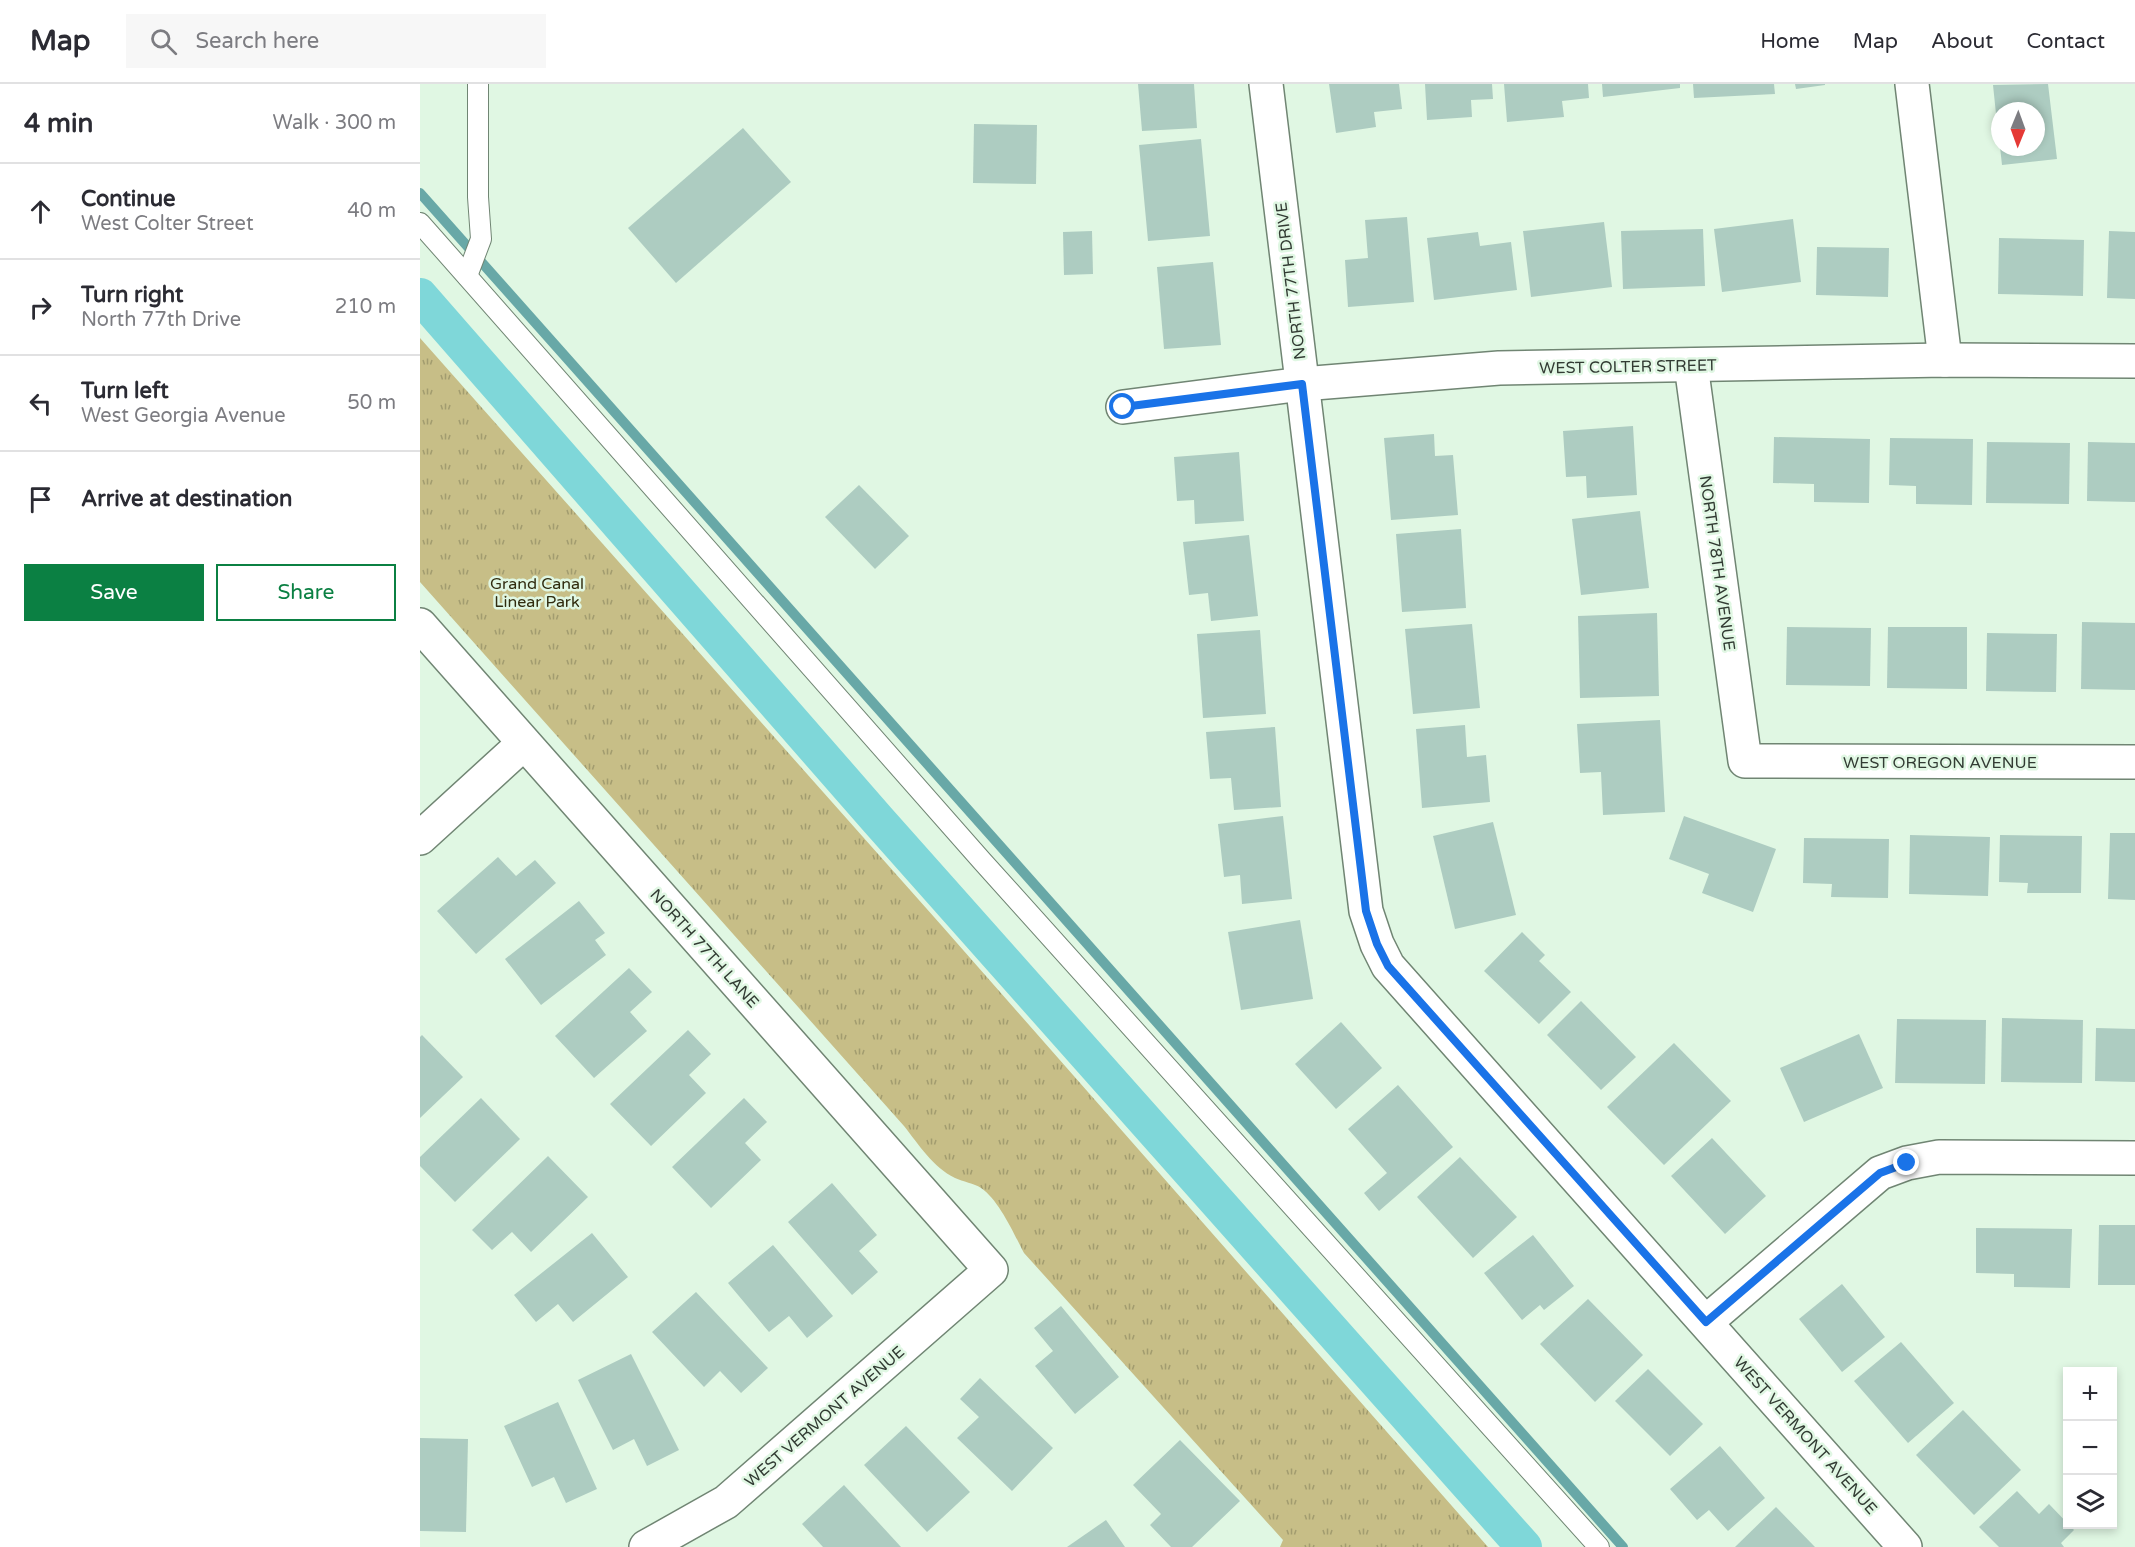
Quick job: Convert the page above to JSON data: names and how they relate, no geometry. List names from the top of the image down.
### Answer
{
  "streets": {
    "street": [
      "NORTH 77TH DRIVE",
      "WEST COLTER STREET",
      "NORTH 78TH AVENUE",
      "WEST OREGON AVENUE",
      "NORTH 77TH LANE",
      "WEST VERMONT AVENUE"
    ]
  },
  "crossings": [
    ["NORTH 77TH DRIVE", "WEST COLTER STREET"],
    ["NORTH 77TH DRIVE", "WEST VERMONT AVENUE"],
    ["WEST COLTER STREET", "NORTH 78TH AVENUE"],
    ["NORTH 78TH AVENUE", "WEST OREGON AVENUE"],
    ["NORTH 77TH LANE", "WEST VERMONT AVENUE"]
  ],
  "parks": ["Grand Canal Linear Park"],
  "north": "bottom",
  "page": {
    "header": "Map",
    "search": "Search here",
    "nav": [
      "Home",
      "Map",
      "About",
      "Contact"
    ],
    "heading": ["4 min", "Walk · 300 m"],
    "list": [
      ["Continue", "West Colter Street", "40 m"],
      ["Turn right", "North 77th Drive", "210 m"],
      ["Turn left", "West Georgia Avenue", "50 m"],
      "Arrive at destination"
    ],
    "buttons": ["Save", "Share"],
    "map_buttons": ["+", "−"]
  }
}
